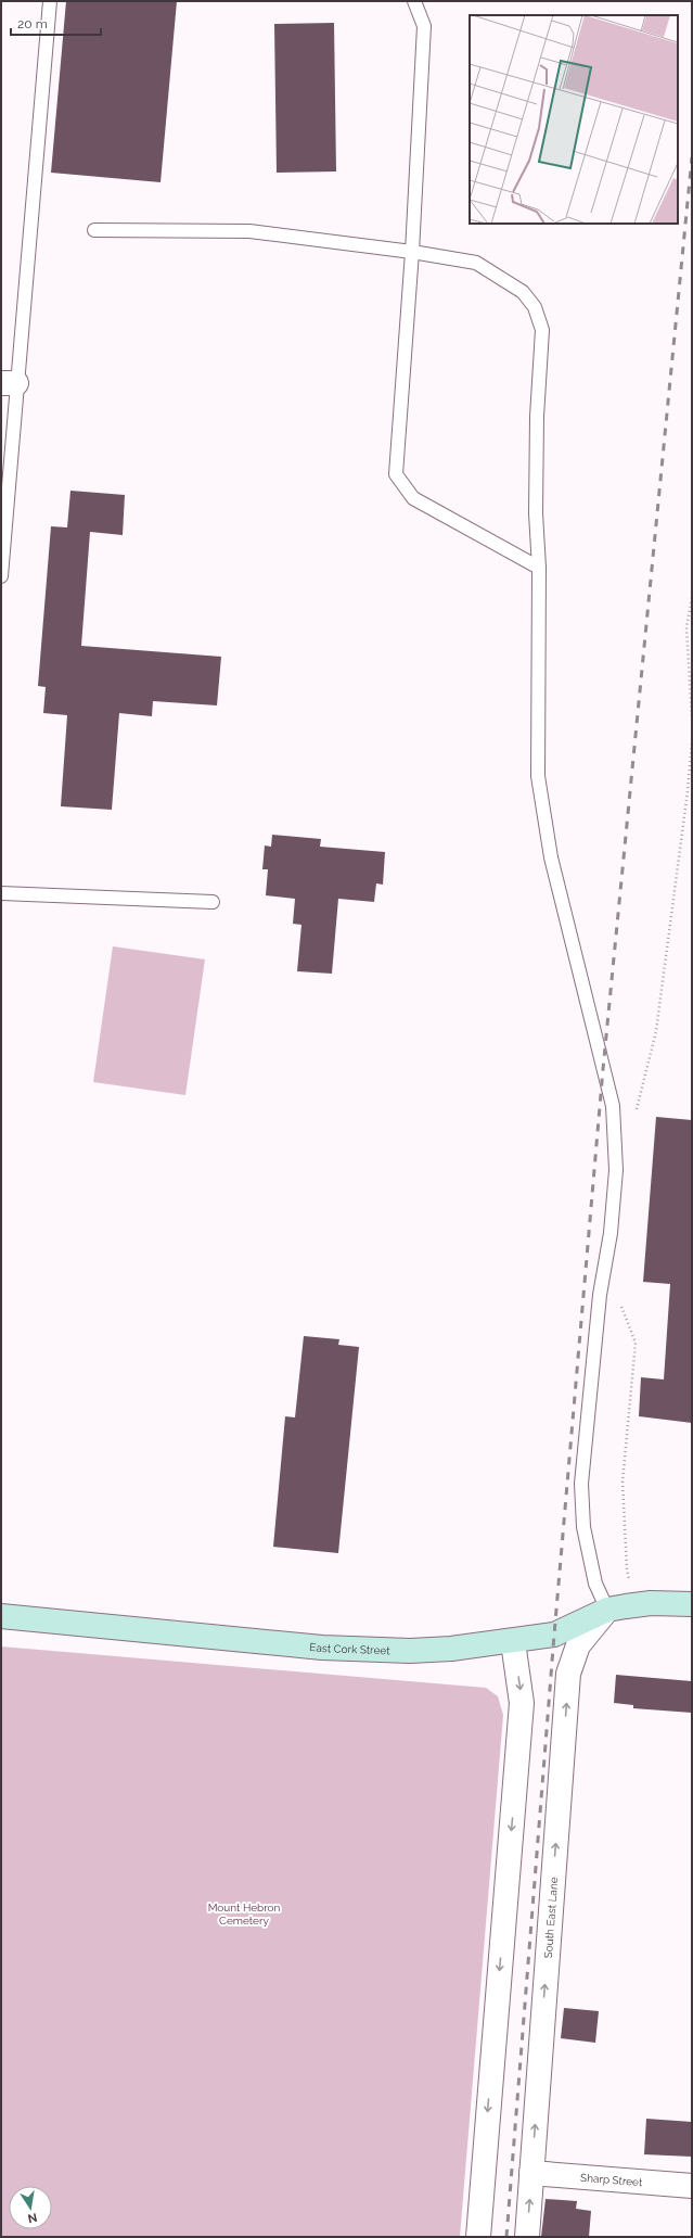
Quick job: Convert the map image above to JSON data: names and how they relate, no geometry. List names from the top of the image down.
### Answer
{
  "streets": {
    "main road": ["East Cork Street"],
    "street": ["South East Lane", "Sharp Street"]
  },
  "crossings": [
    ["East Cork Street", "South East Lane"],
    ["South East Lane", "Sharp Street"]
  ],
  "parks": ["Mount Hebron Cemetery"],
  "scale_bar": "20 m",
  "north": "bottom"
}
